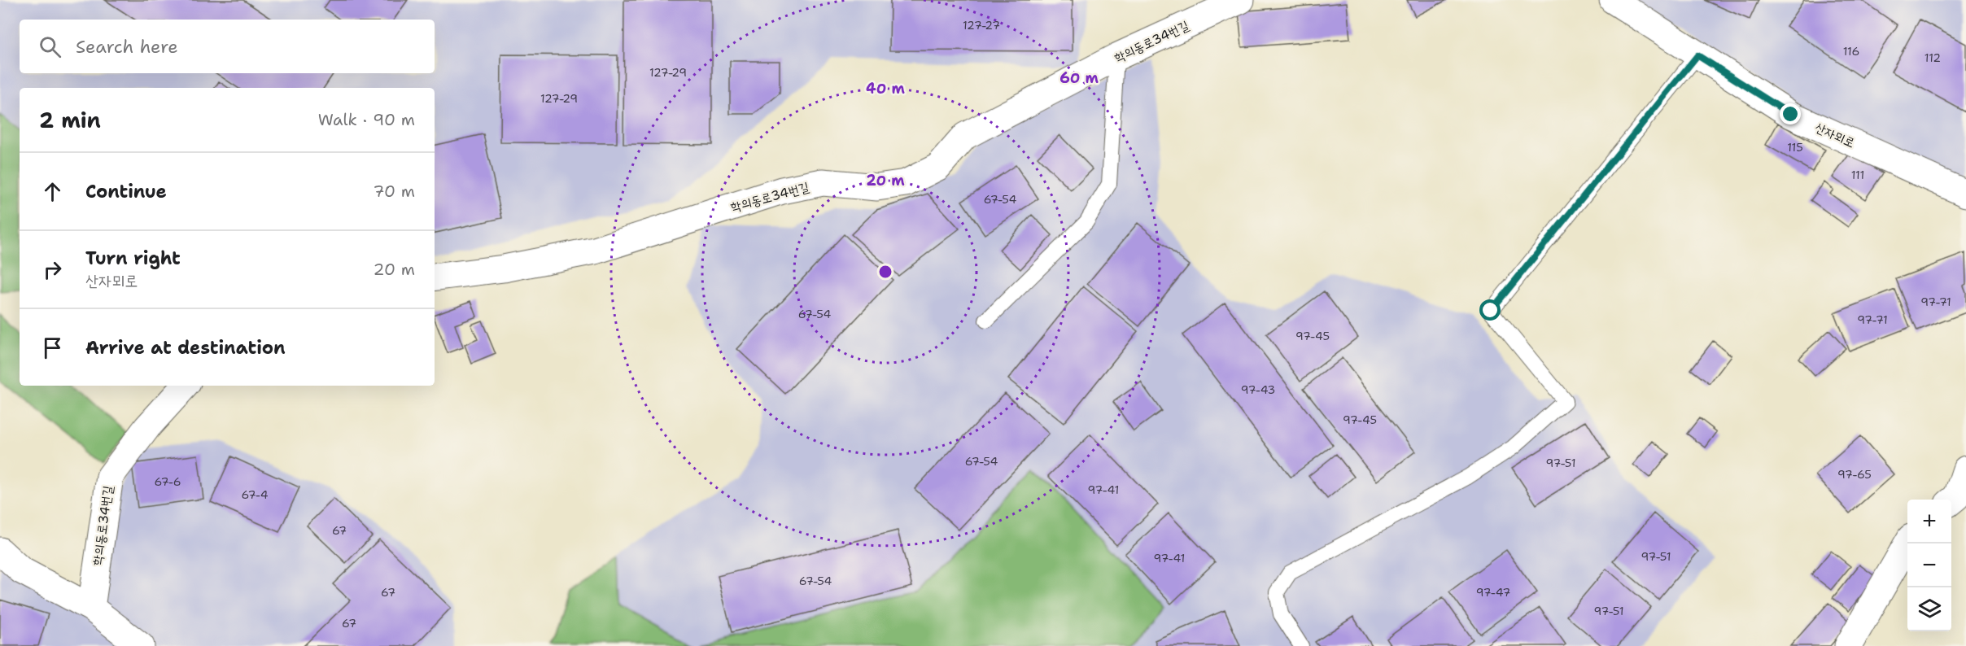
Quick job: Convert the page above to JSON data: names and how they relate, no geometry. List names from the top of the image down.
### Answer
{
  "streets": {
    "street": ["학의동로34번길", "산자뫼로"]
  },
  "house_numbers": [
    "127-27",
    "116",
    "112",
    "127-29",
    "127-29",
    "115",
    "111",
    "67-54",
    "97-71",
    "67-54",
    "97-71",
    "97-45",
    "97-43",
    "97-45",
    "67-54",
    "97-51",
    "97-65",
    "67-6",
    "97-41",
    "67-4",
    "67",
    "97-51",
    "97-41",
    "67-54",
    "67",
    "97-47",
    "97-51",
    "67"
  ],
  "page": {
    "search": "Search here",
    "heading": ["2 min", "Walk · 90 m"],
    "list": [
      ["Continue", "70 m"],
      ["Turn right", "산자뫼로", "20 m"],
      "Arrive at destination"
    ],
    "map_buttons": ["+", "−"]
  },
  "rings": ["60 m", "40 m", "20 m"]
}
